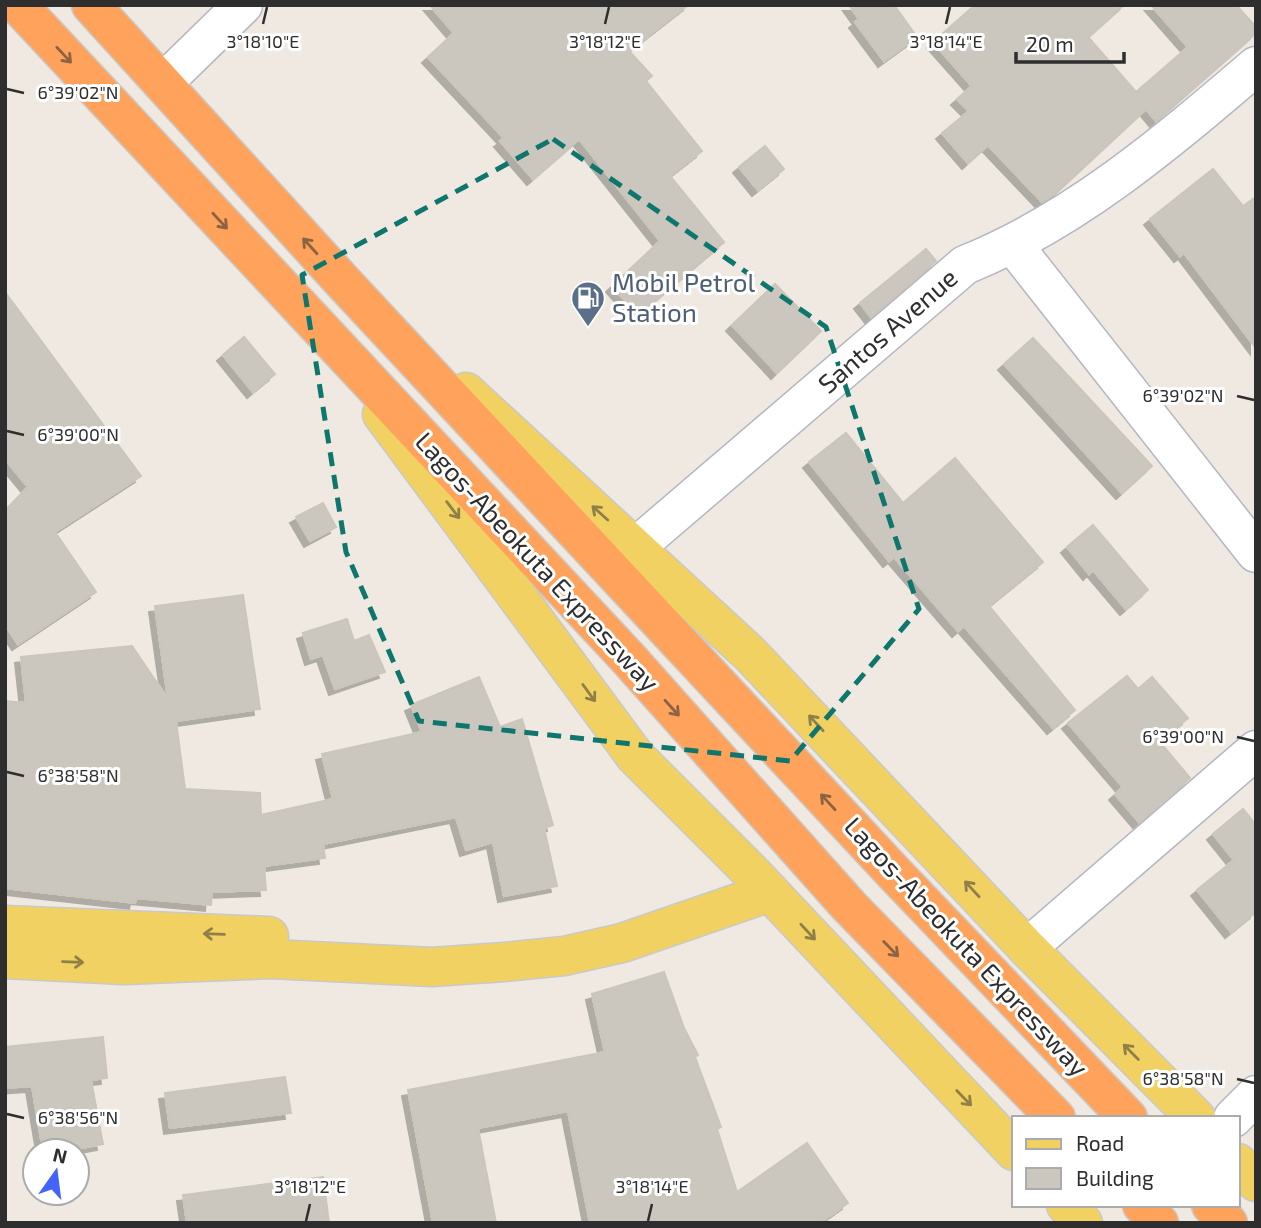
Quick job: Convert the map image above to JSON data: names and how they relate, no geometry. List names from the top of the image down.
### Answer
{
  "streets": {
    "highway": ["Lagos-Abeokuta Expressway"],
    "street": ["Santos Avenue"]
  },
  "places": {
    "fuel station": ["Mobil Petrol Station"]
  },
  "legend": ["Road", "Building"],
  "scale_bar": "20 m",
  "north": "top",
  "coordinates": [
    "3°18'10\"E",
    "3°18'12\"E",
    "3°18'14\"E",
    "6°39'02\"N",
    "6°39'00\"N",
    "6°38'58\"N",
    "6°38'56\"N"
  ]
}
